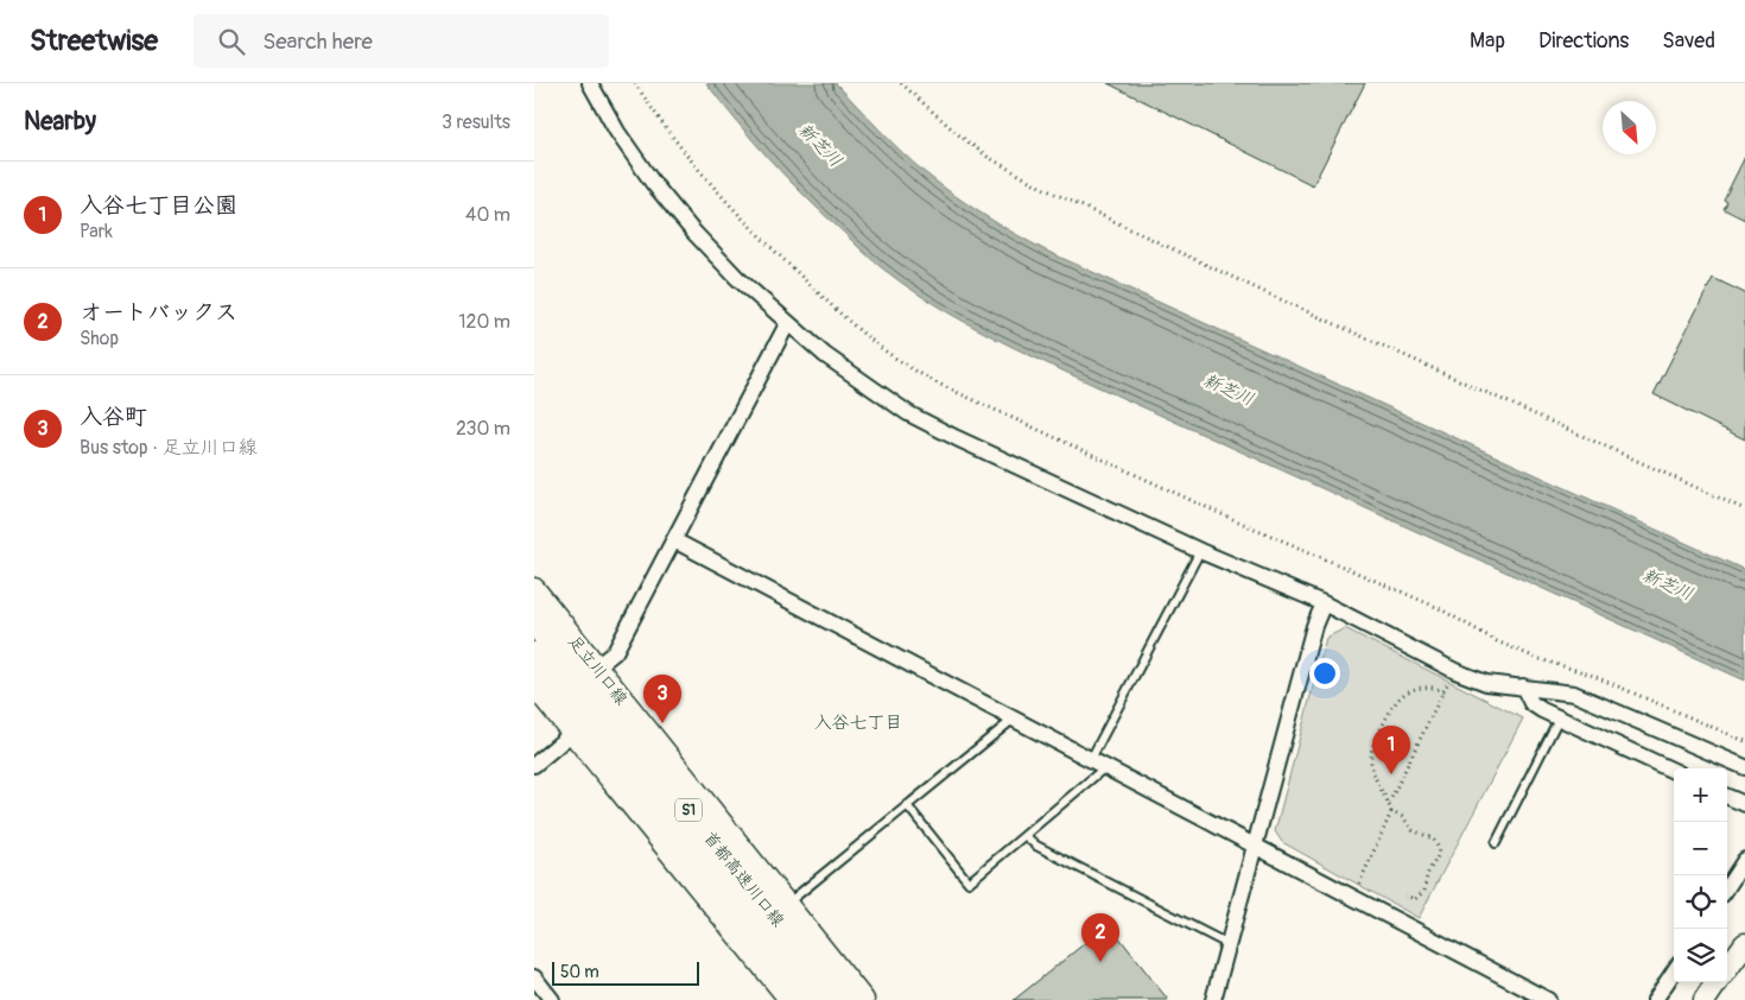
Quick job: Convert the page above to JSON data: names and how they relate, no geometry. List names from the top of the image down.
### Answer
{
  "streets": {
    "highway": ["S1", "首都高速川口線"],
    "main road": ["足立川口線"]
  },
  "districts": ["入谷七丁目"],
  "water": ["新芝川"],
  "scale_bar": "50 m",
  "north": "bottom right",
  "page": {
    "header": "Streetwise",
    "search": "Search here",
    "nav": ["Map", "Directions", "Saved"],
    "heading": ["Nearby", "3 results"],
    "list": [
      {
        "mark": "1",
        "name": "入谷七丁目公園",
        "note": "Park",
        "value": "40 m"
      },
      {
        "mark": "2",
        "name": "オートバックス",
        "note": "Shop",
        "value": "120 m"
      },
      {
        "mark": "3",
        "name": "入谷町",
        "note": "Bus stop · 足立川口線",
        "value": "230 m"
      }
    ],
    "pins": ["3", "1", "2"],
    "map_buttons": ["+", "−"],
    "scale": "50 m"
  }
}
